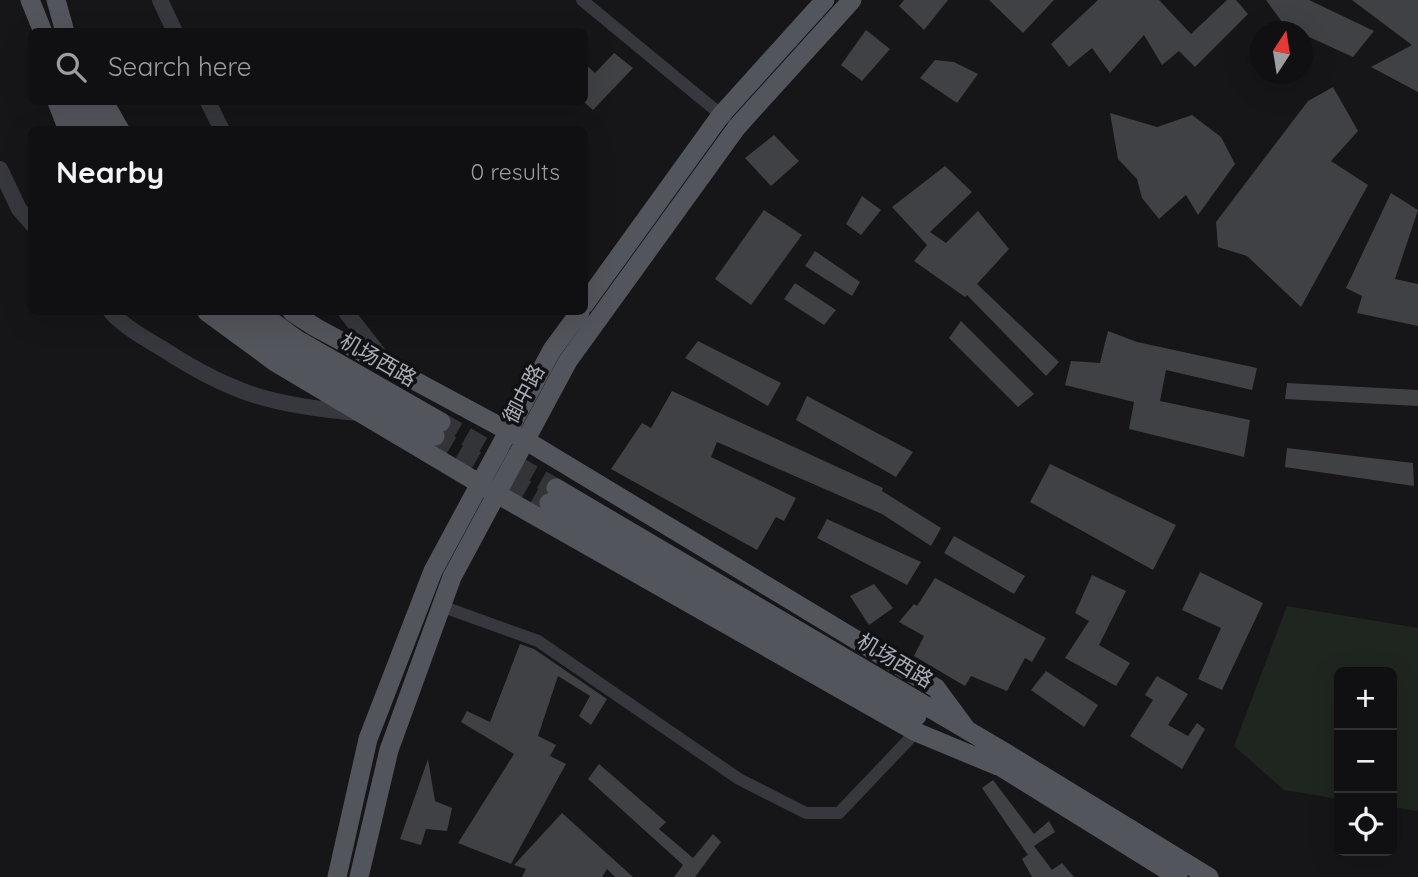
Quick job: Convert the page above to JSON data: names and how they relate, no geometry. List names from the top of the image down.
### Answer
{
  "streets": {
    "main road": ["机场西路", "御中路"]
  },
  "north": "top",
  "page": {
    "search": "Search here",
    "heading": ["Nearby", "0 results"],
    "map_buttons": ["+", "−"]
  }
}
